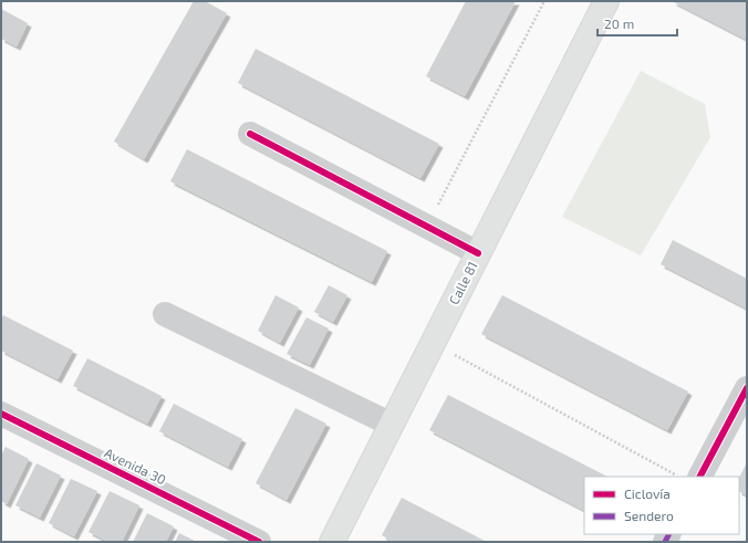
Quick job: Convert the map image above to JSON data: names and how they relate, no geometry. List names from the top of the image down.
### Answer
{
  "streets": {
    "main road": ["Calle 81"],
    "street": ["Avenida 30"]
  },
  "legend": ["Ciclovía", "Sendero"],
  "scale_bar": "20 m"
}
